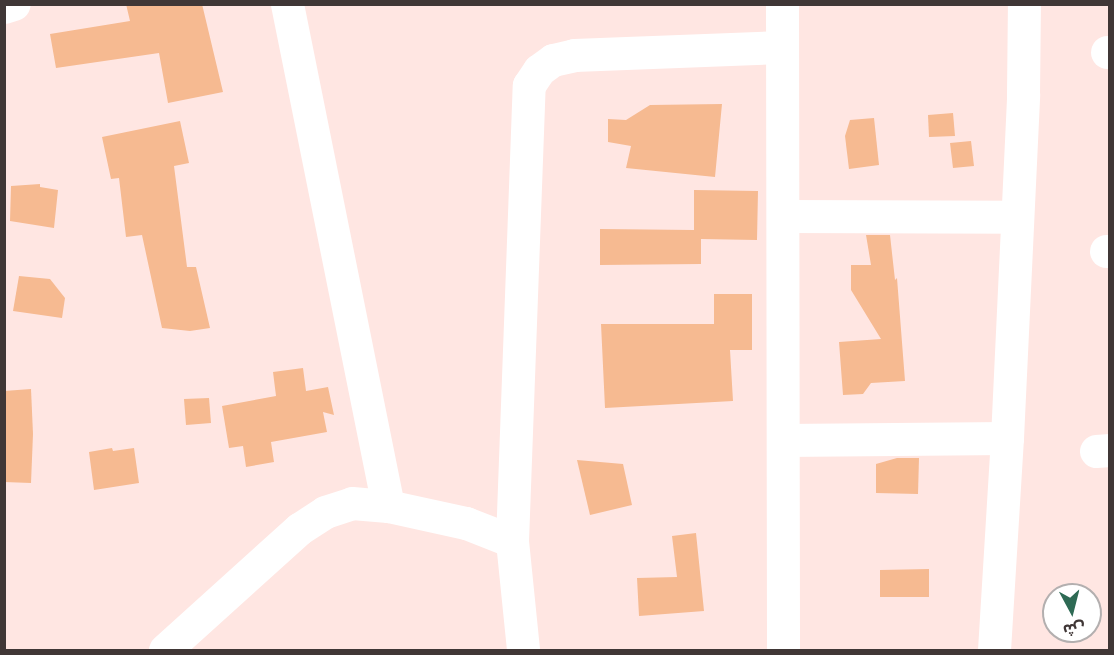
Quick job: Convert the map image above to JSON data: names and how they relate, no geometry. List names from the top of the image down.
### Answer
{
  "north": "bottom"
}
